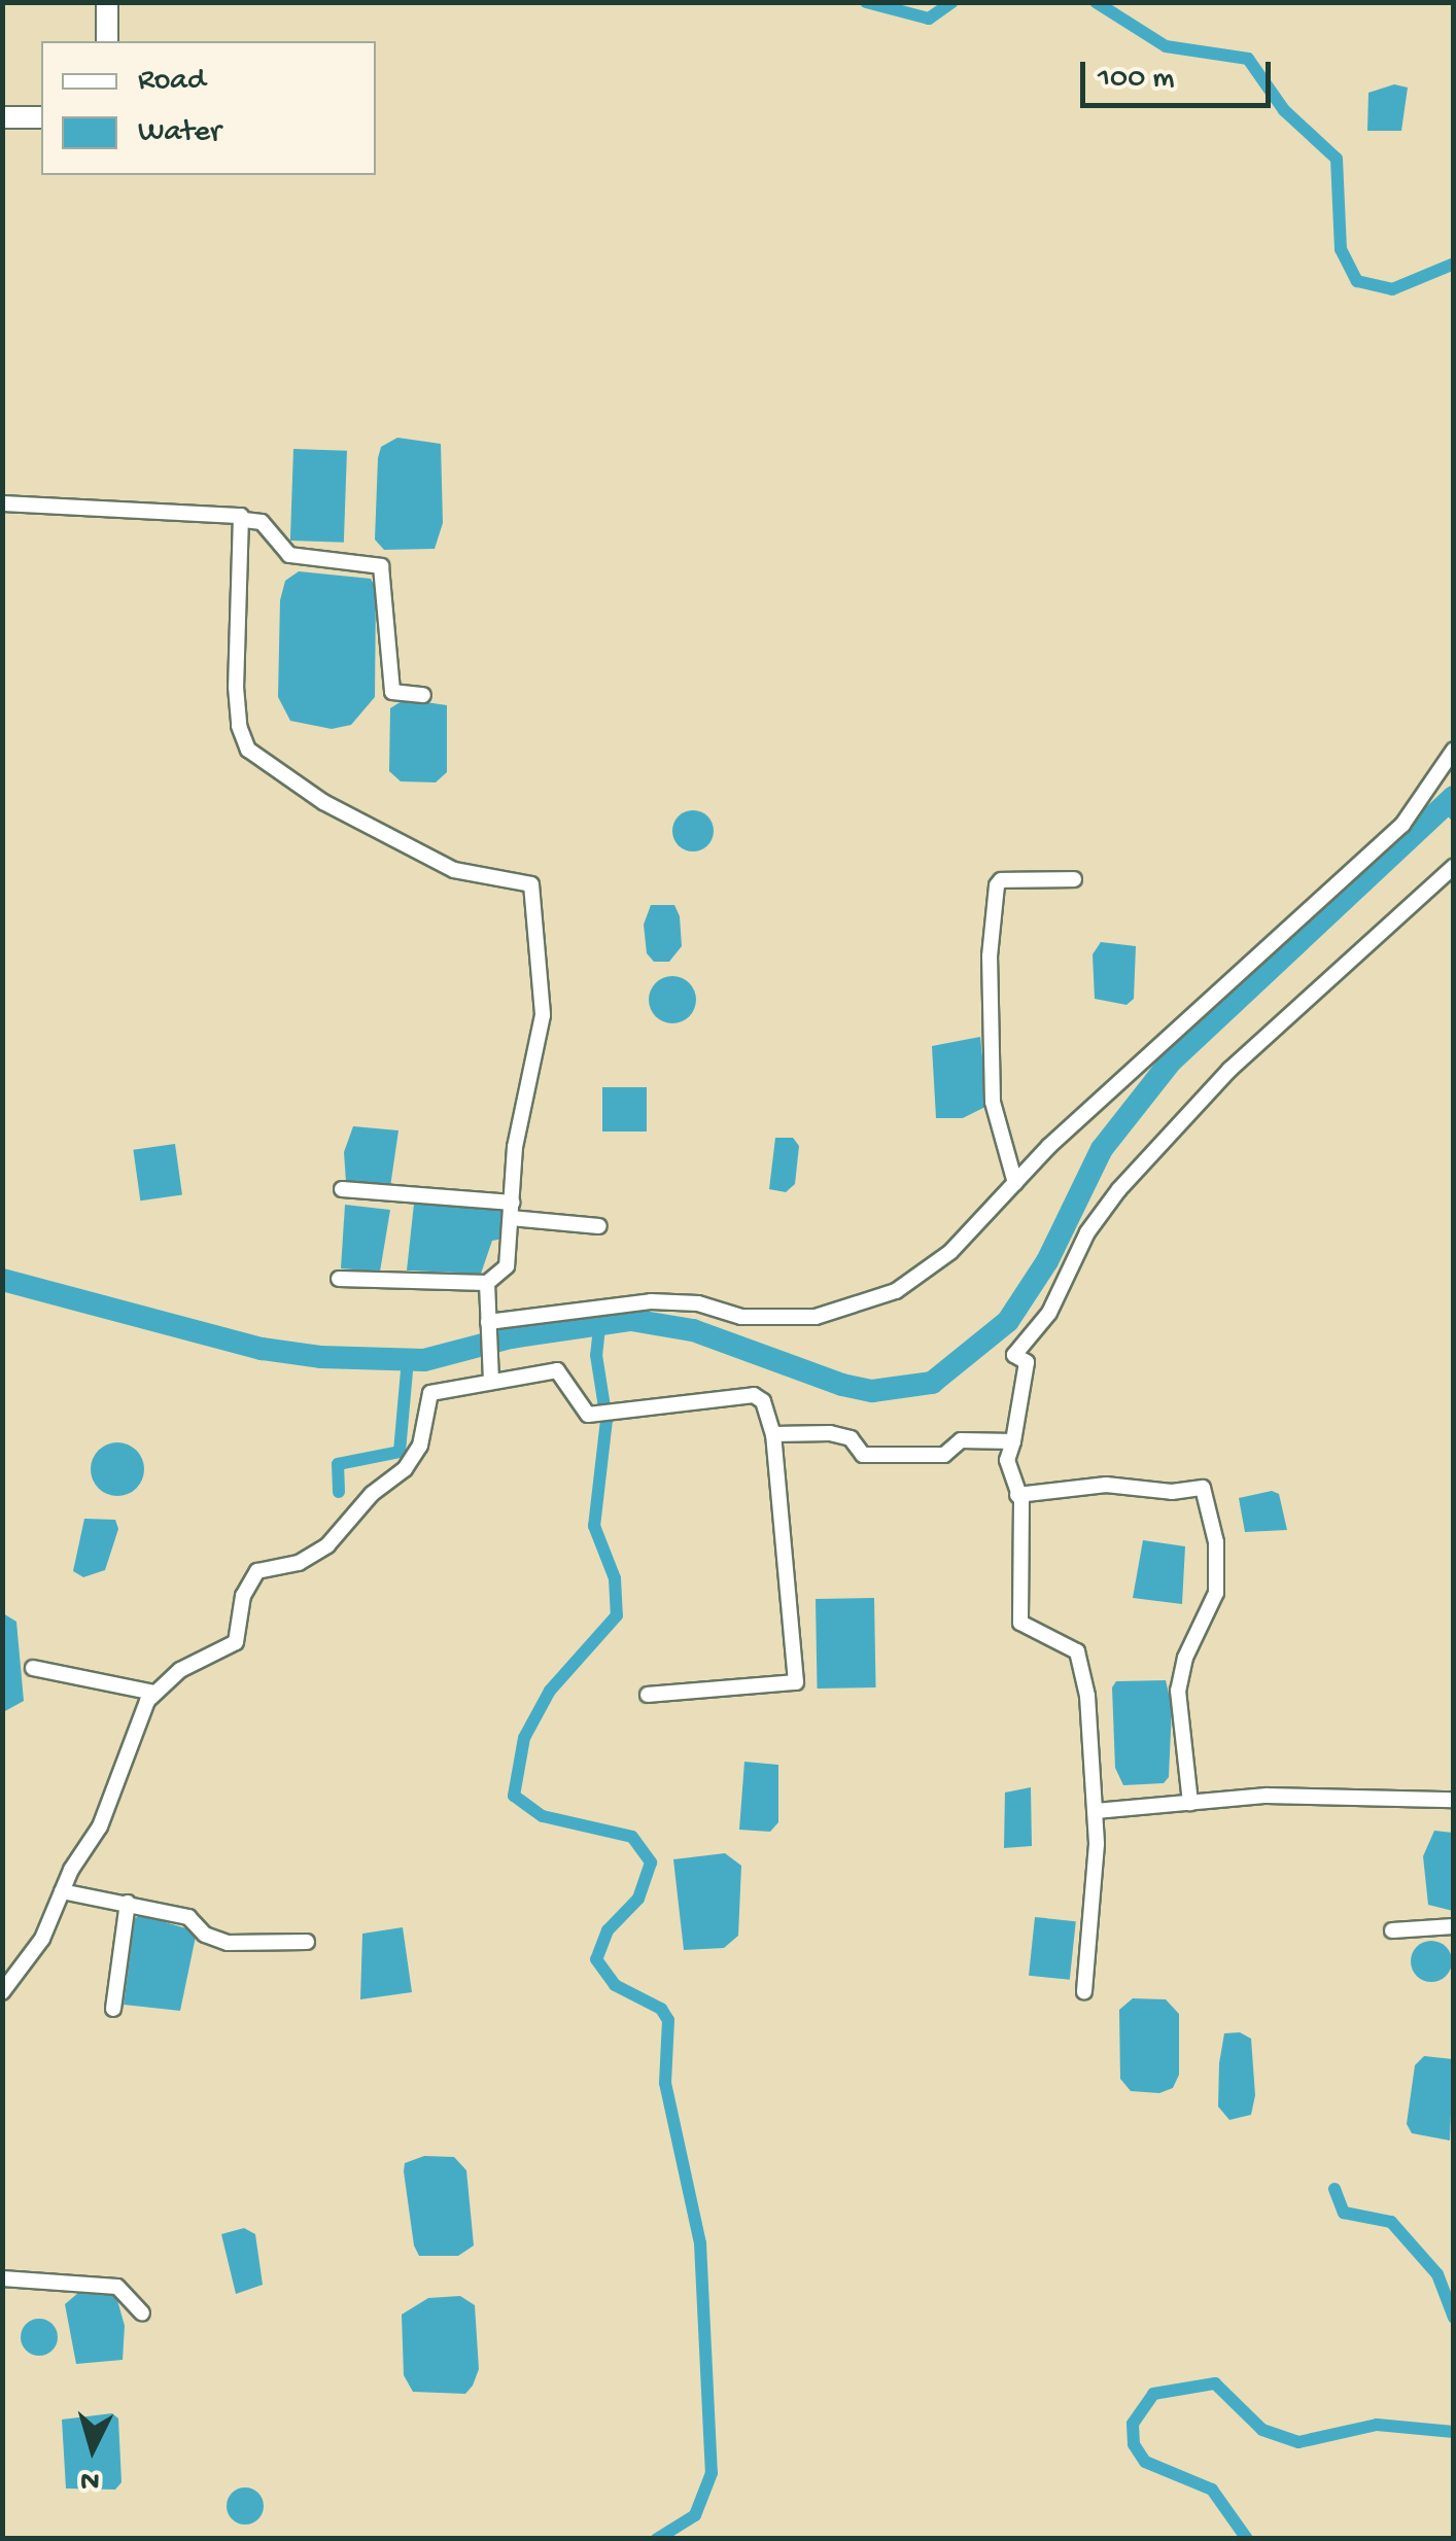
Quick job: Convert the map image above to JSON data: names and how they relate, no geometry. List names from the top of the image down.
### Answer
{
  "legend": ["Road", "Water"],
  "scale_bar": "100 m",
  "north": "bottom"
}
